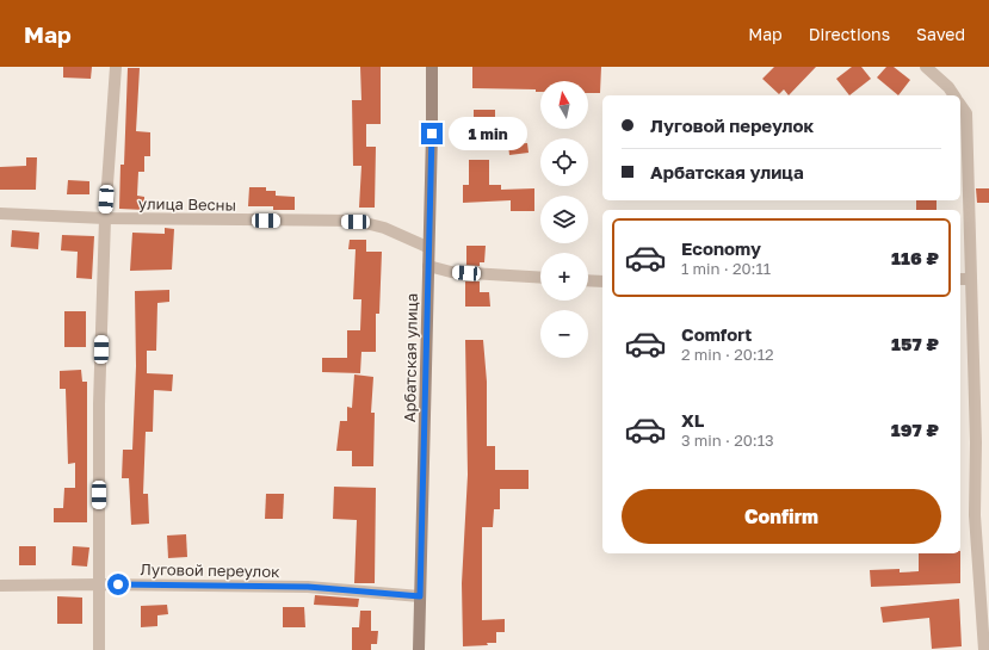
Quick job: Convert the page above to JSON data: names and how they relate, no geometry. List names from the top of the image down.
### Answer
{
  "streets": {
    "main road": ["Арбатская улица"],
    "street": ["улица Весны", "Луговой переулок"]
  },
  "crossings": [
    ["улица Весны", "Арбатская улица"],
    ["Арбатская улица", "Луговой переулок"]
  ],
  "north": "top",
  "page": {
    "header": "Map",
    "nav": ["Map", "Directions", "Saved"],
    "map_buttons": ["+", "−"],
    "banner": ["Луговой переулок", "Арбатская улица"],
    "bubble": "1 min",
    "list": [
      {
        "name": "Economy",
        "note": "1 min · 20:11",
        "value": "116 ₽"
      },
      {
        "name": "Comfort",
        "note": "2 min · 20:12",
        "value": "157 ₽"
      },
      {
        "name": "XL",
        "note": "3 min · 20:13",
        "value": "197 ₽"
      }
    ],
    "buttons": "Confirm"
  }
}
